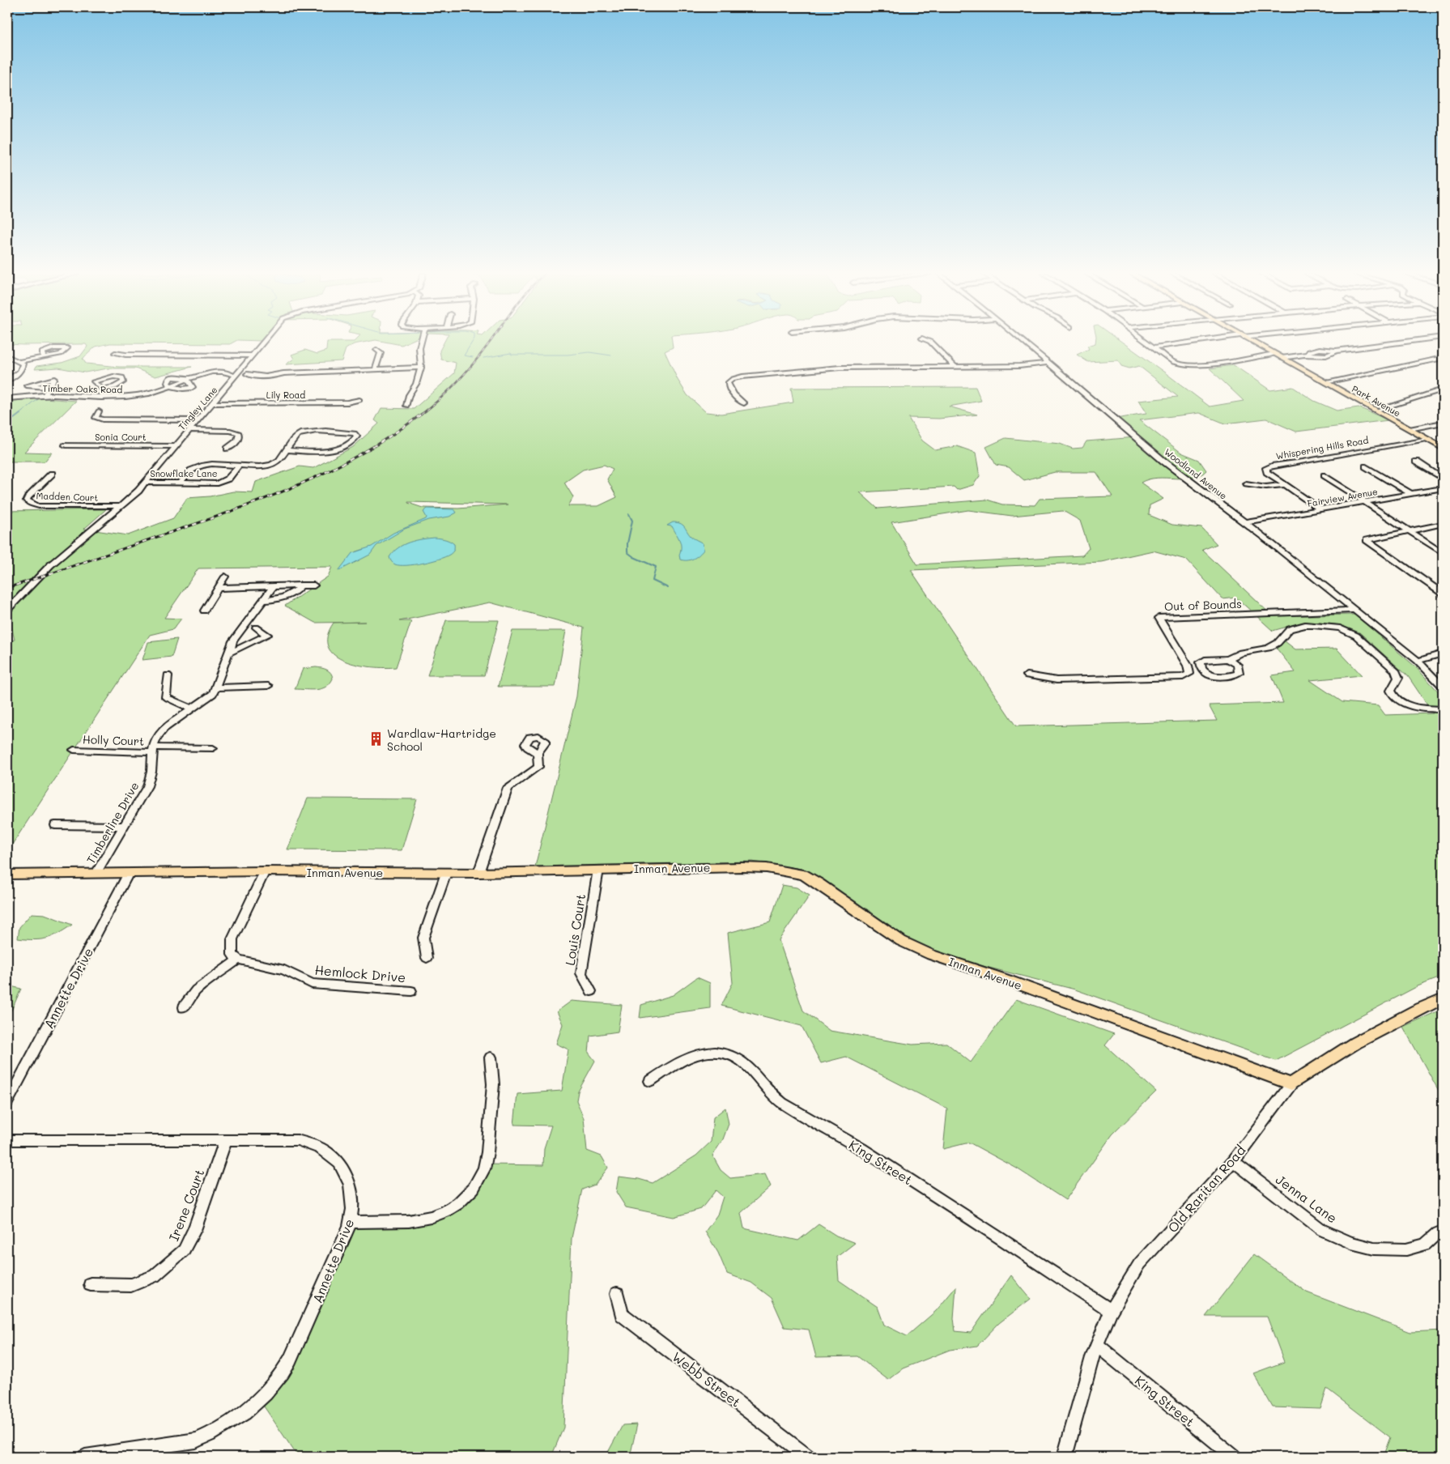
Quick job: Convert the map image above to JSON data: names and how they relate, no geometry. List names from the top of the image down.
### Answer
{
  "streets": {
    "main road": ["Park Avenue", "Inman Avenue", "Old Raritan Road"],
    "street": [
      "Timber Oaks Road",
      "Lily Road",
      "Tingley Lane",
      "Sonia Court",
      "Whispering Hills Road",
      "Snowflake Lane",
      "Woodland Avenue",
      "Madden Court",
      "Fairview Avenue",
      "Out of Bounds",
      "Holly Court",
      "Timberline Drive",
      "Louis Court",
      "Hemlock Drive",
      "Annette Drive",
      "King Street",
      "Jenna Lane",
      "Irene Court",
      "Webb Street"
    ]
  },
  "crossings": [
    ["Timber Oaks Road", "Tingley Lane"],
    ["Lily Road", "Tingley Lane"],
    ["Park Avenue", "Whispering Hills Road"],
    ["Tingley Lane", "Sonia Court"],
    ["Tingley Lane", "Snowflake Lane"],
    ["Tingley Lane", "Madden Court"],
    ["Whispering Hills Road", "Fairview Avenue"],
    ["Woodland Avenue", "Fairview Avenue"],
    ["Woodland Avenue", "Out of Bounds"],
    ["Holly Court", "Timberline Drive"],
    ["Timberline Drive", "Inman Avenue"],
    ["Inman Avenue", "Louis Court"],
    ["Inman Avenue", "Annette Drive"],
    ["Inman Avenue", "Old Raritan Road"],
    ["Annette Drive", "Irene Court"],
    ["King Street", "Old Raritan Road"],
    ["Old Raritan Road", "Jenna Lane"]
  ],
  "places": {
    "building": ["Wardlaw-Hartridge School"]
  }
}
